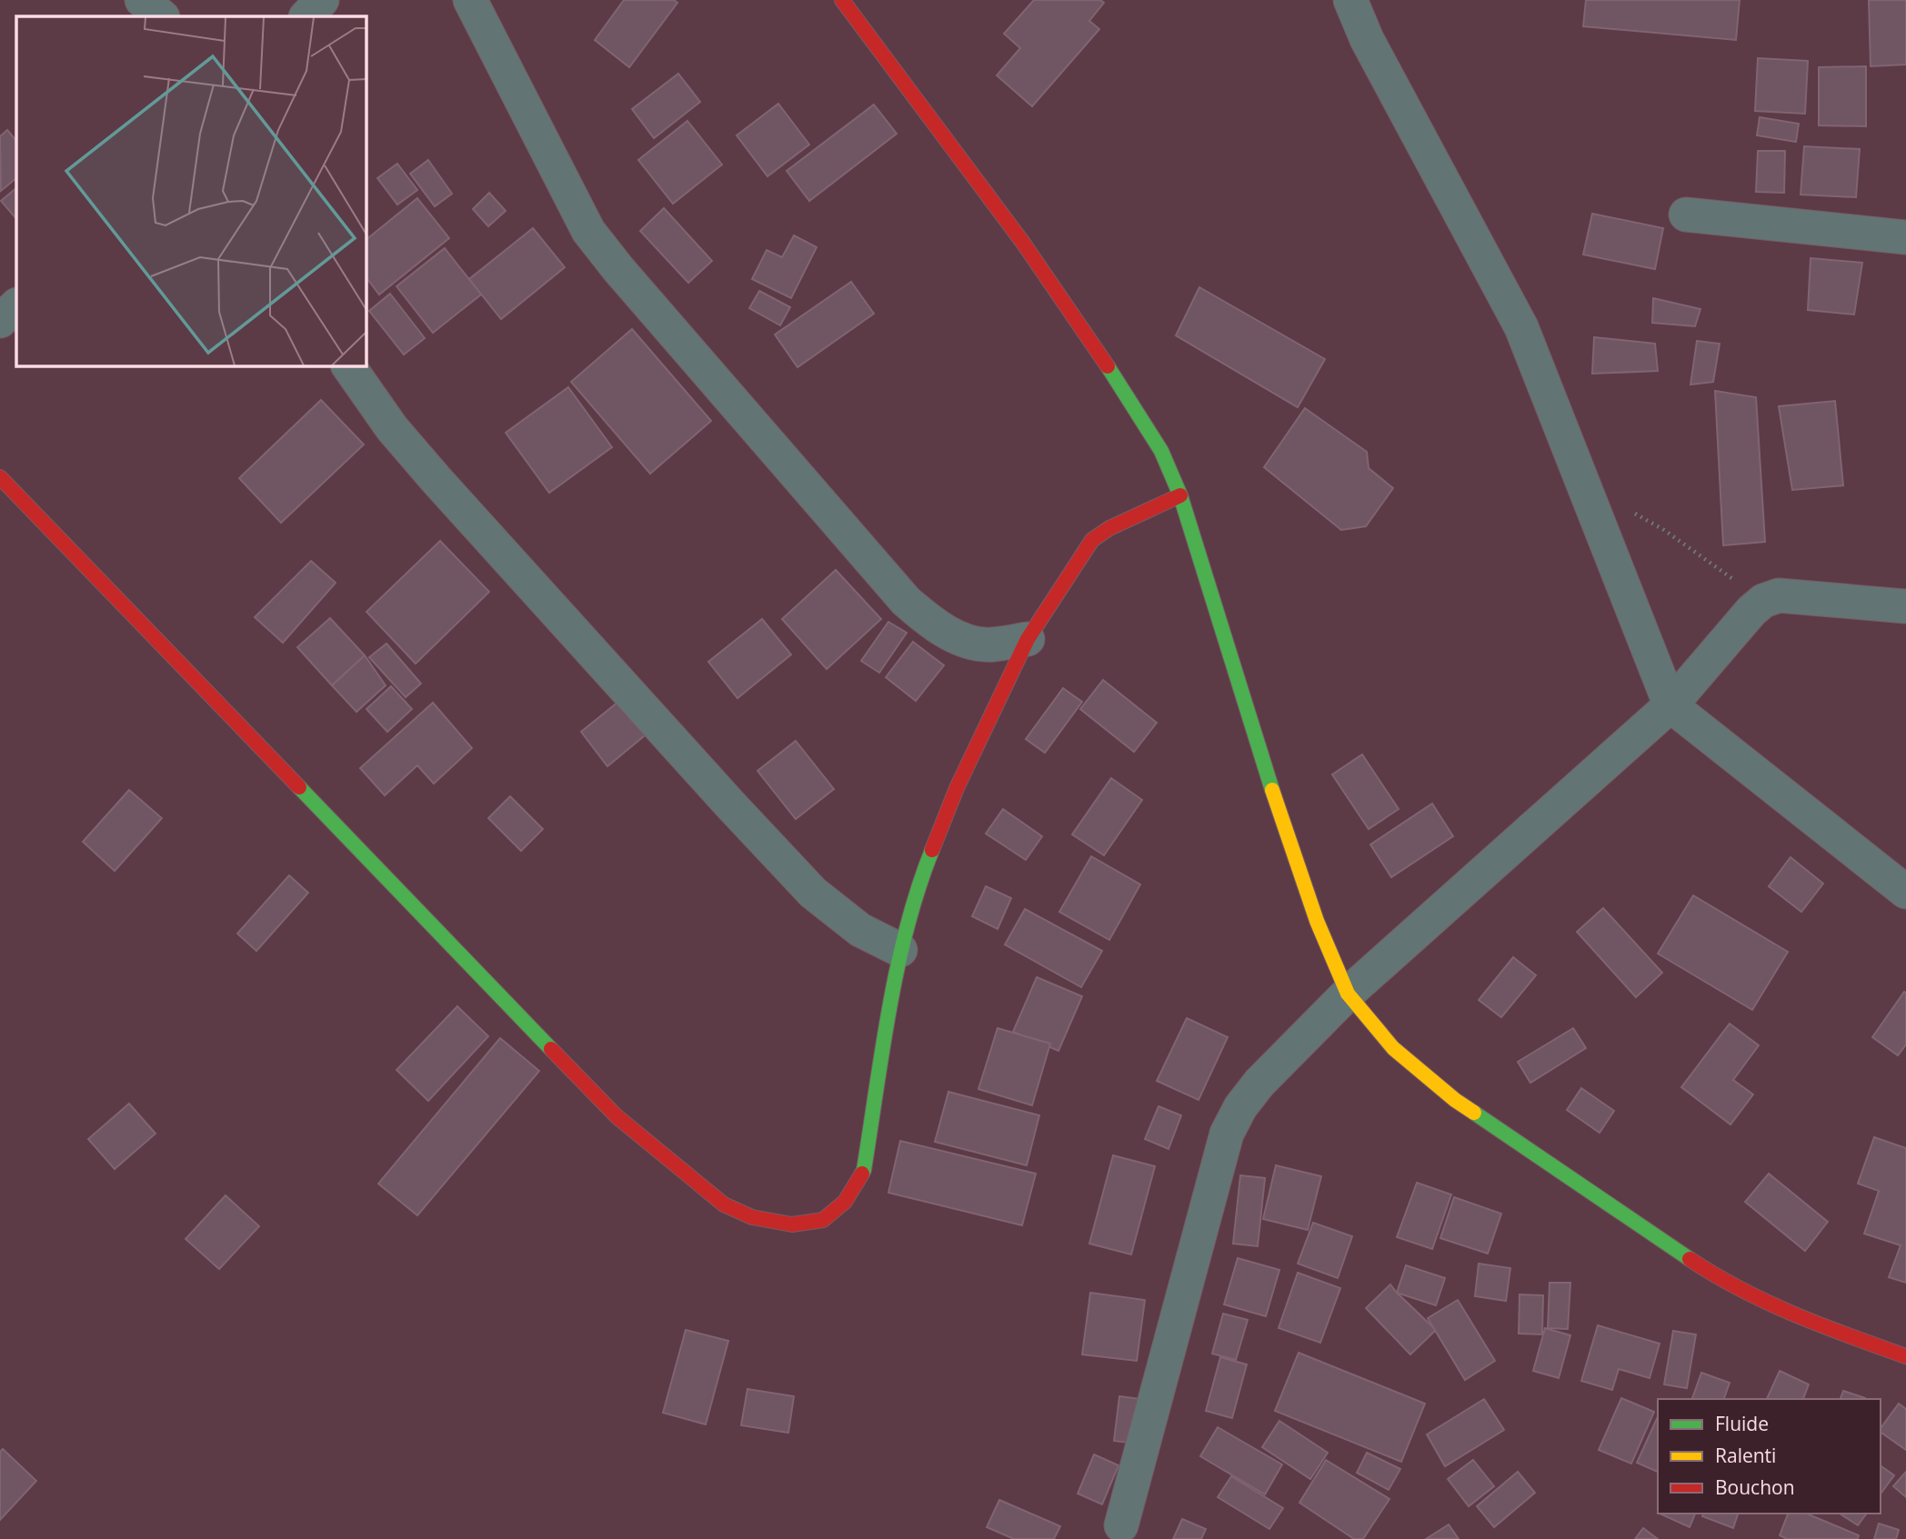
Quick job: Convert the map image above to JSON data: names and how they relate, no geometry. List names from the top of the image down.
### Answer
{
  "legend": ["Fluide", "Ralenti", "Bouchon"]
}
